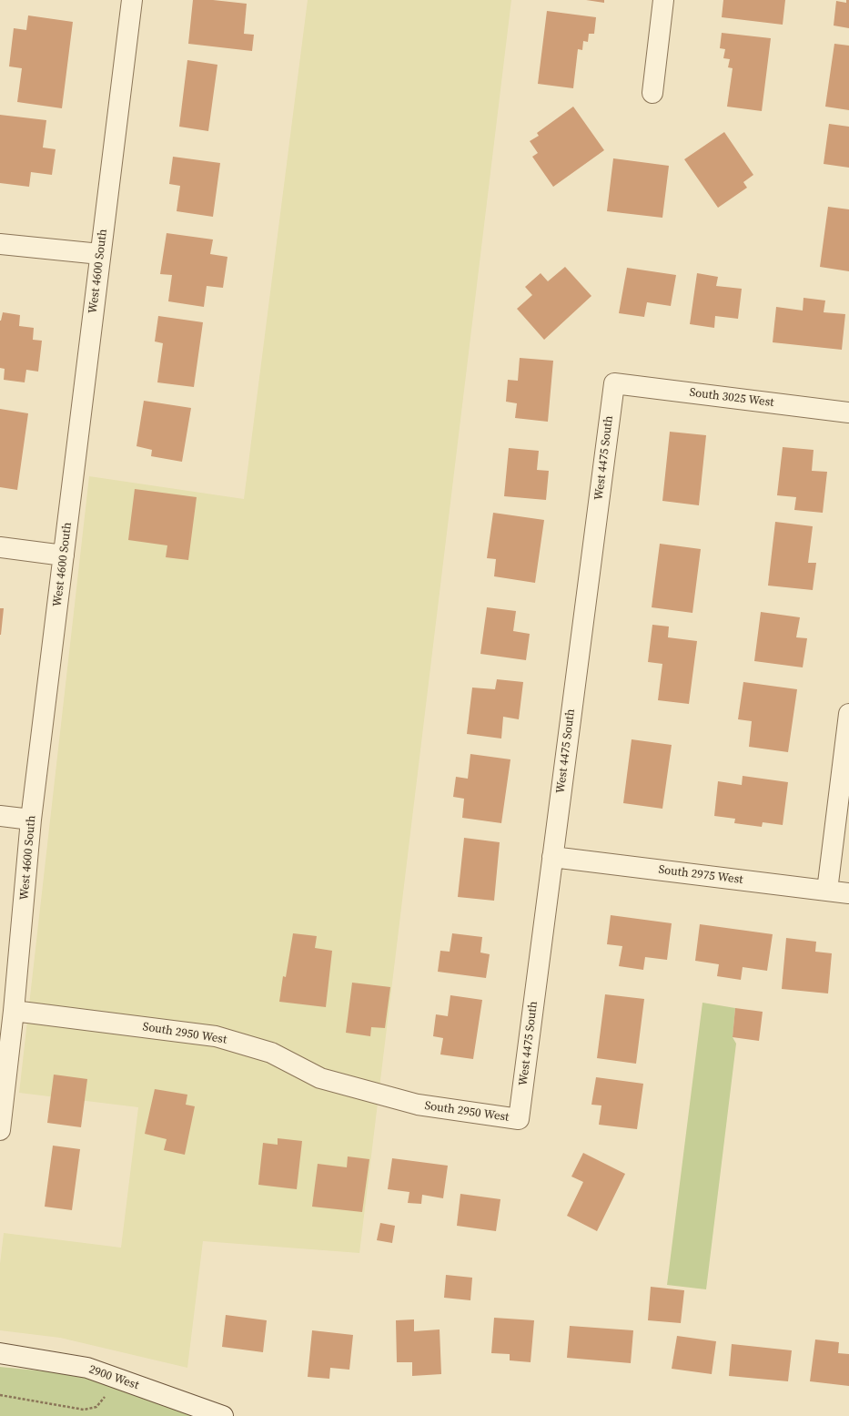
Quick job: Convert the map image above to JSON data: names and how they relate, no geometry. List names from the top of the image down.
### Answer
{
  "streets": {
    "street": [
      "West 4600 South",
      "South 3025 West",
      "West 4475 South",
      "South 2975 West",
      "South 2950 West",
      "2900 West"
    ]
  },
  "crossings": [
    ["West 4600 South", "South 2950 West"],
    ["South 3025 West", "West 4475 South"],
    ["West 4475 South", "South 2975 West"],
    ["West 4475 South", "South 2950 West"]
  ]
}
